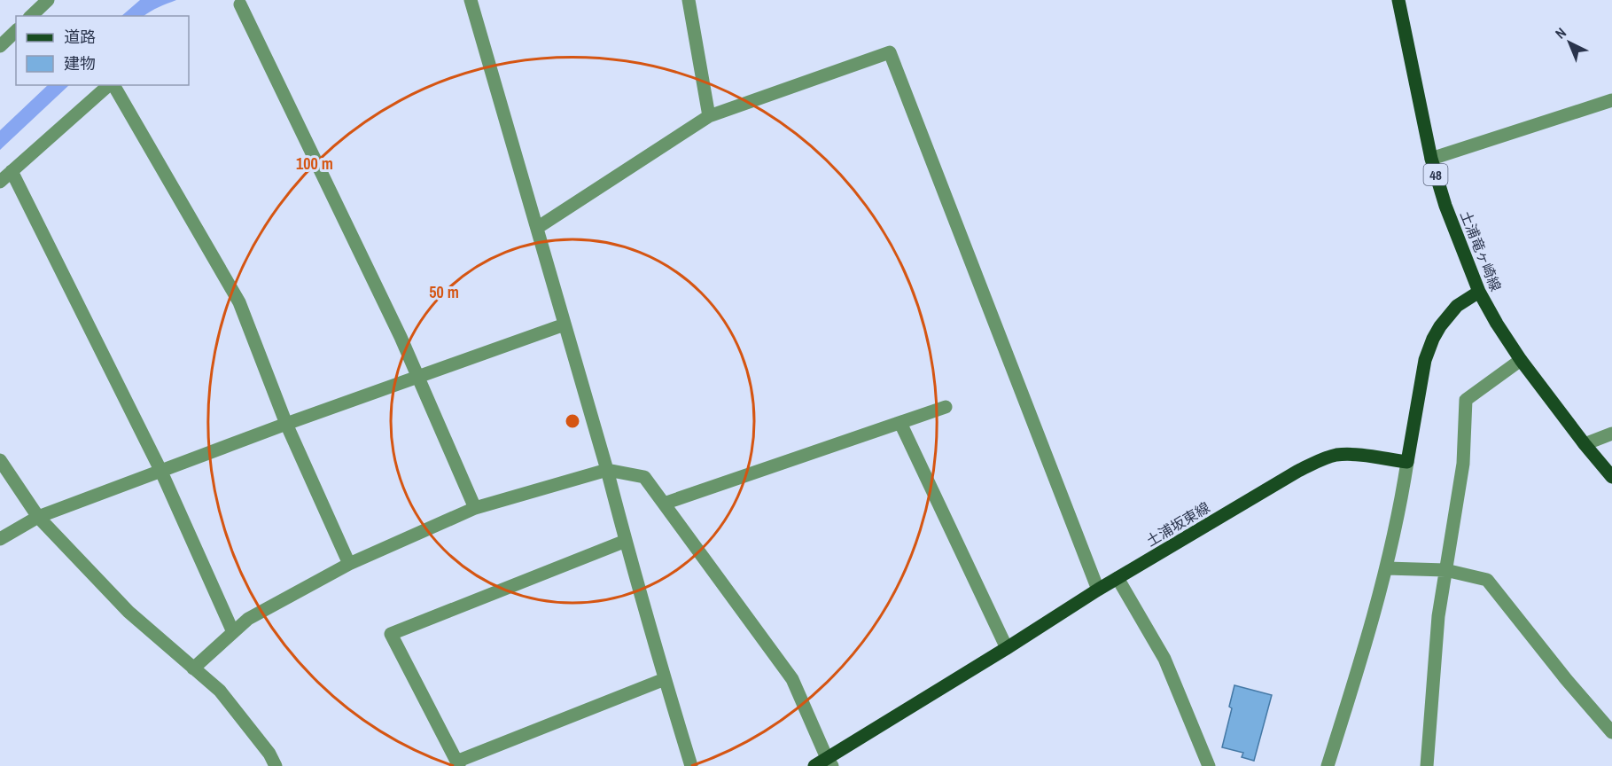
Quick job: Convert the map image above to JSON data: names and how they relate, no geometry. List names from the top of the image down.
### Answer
{
  "streets": {
    "main road": ["48", "土浦竜ヶ崎線", "土浦坂東線"]
  },
  "legend": ["道路", "建物"],
  "north": "top left",
  "rings": ["100 m", "50 m"]
}
